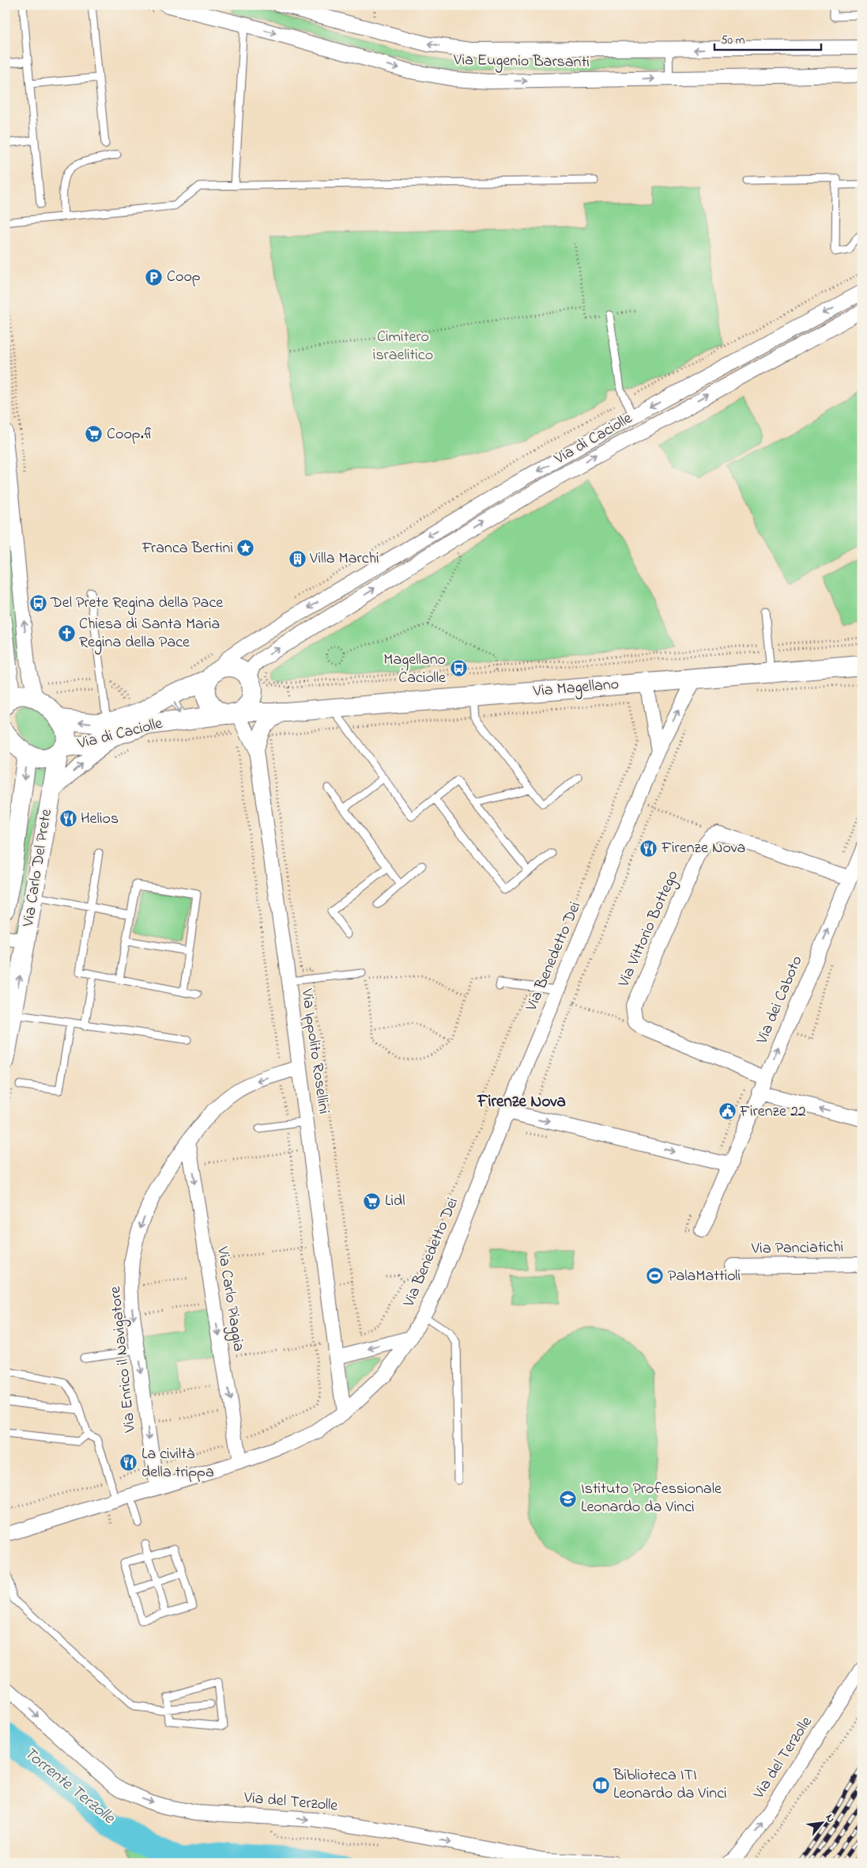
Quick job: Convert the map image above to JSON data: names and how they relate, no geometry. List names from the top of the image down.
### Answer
{
  "streets": {
    "main road": ["Via di Caciolle", "Via Magellano", "Via Carlo Del Prete"],
    "street": [
      "Via Eugenio Barsanti",
      "Via Vittorio Bottego",
      "Via Benedetto Dei",
      "Via dei Caboto",
      "Via Ippolito Rosellini",
      "Via Panciatichi",
      "Via Carlo Piaggia",
      "Via Enrico il Navigatore",
      "Via del Terzolle"
    ]
  },
  "crossings": [
    ["Via di Caciolle", "Via Magellano"],
    ["Via di Caciolle", "Via Carlo Del Prete"],
    ["Via di Caciolle", "Via Ippolito Rosellini"],
    ["Via Magellano", "Via Benedetto Dei"],
    ["Via Magellano", "Via Ippolito Rosellini"],
    ["Via Benedetto Dei", "Via Ippolito Rosellini"],
    ["Via Benedetto Dei", "Via Carlo Piaggia"],
    ["Via Benedetto Dei", "Via Enrico il Navigatore"],
    ["Via Ippolito Rosellini", "Via Enrico il Navigatore"],
    ["Via Carlo Piaggia", "Via Enrico il Navigatore"]
  ],
  "one_way": [
    "Via dei Caboto",
    "Via Carlo Piaggia",
    "Via Enrico il Navigatore",
    "Via del Terzolle"
  ],
  "districts": ["Firenze Nova"],
  "water": ["Torrente Terzolle"],
  "parks": ["Cimitero israelitico"],
  "places": {
    "parking": ["Coop"],
    "supermarket": ["Coop.fi", "Lidl"],
    "place": ["Franca Bertini"],
    "building": ["Villa Marchi"],
    "bus stop": ["Del Prete Regina della Pace", "Magellano Caciolle"],
    "church": ["Chiesa di Santa Maria Regina della Pace"],
    "restaurant": ["Helios", "Firenze Nova", "La civiltà della trippa"],
    "public building": ["Firenze 22"],
    "sports": ["PalaMattioli"],
    "school or university": ["Istituto Professionale Leonardo da Vinci"],
    "library": ["Biblioteca ITI Leonardo da Vinci"]
  },
  "scale_bar": "50 m",
  "north": "top right"
}
